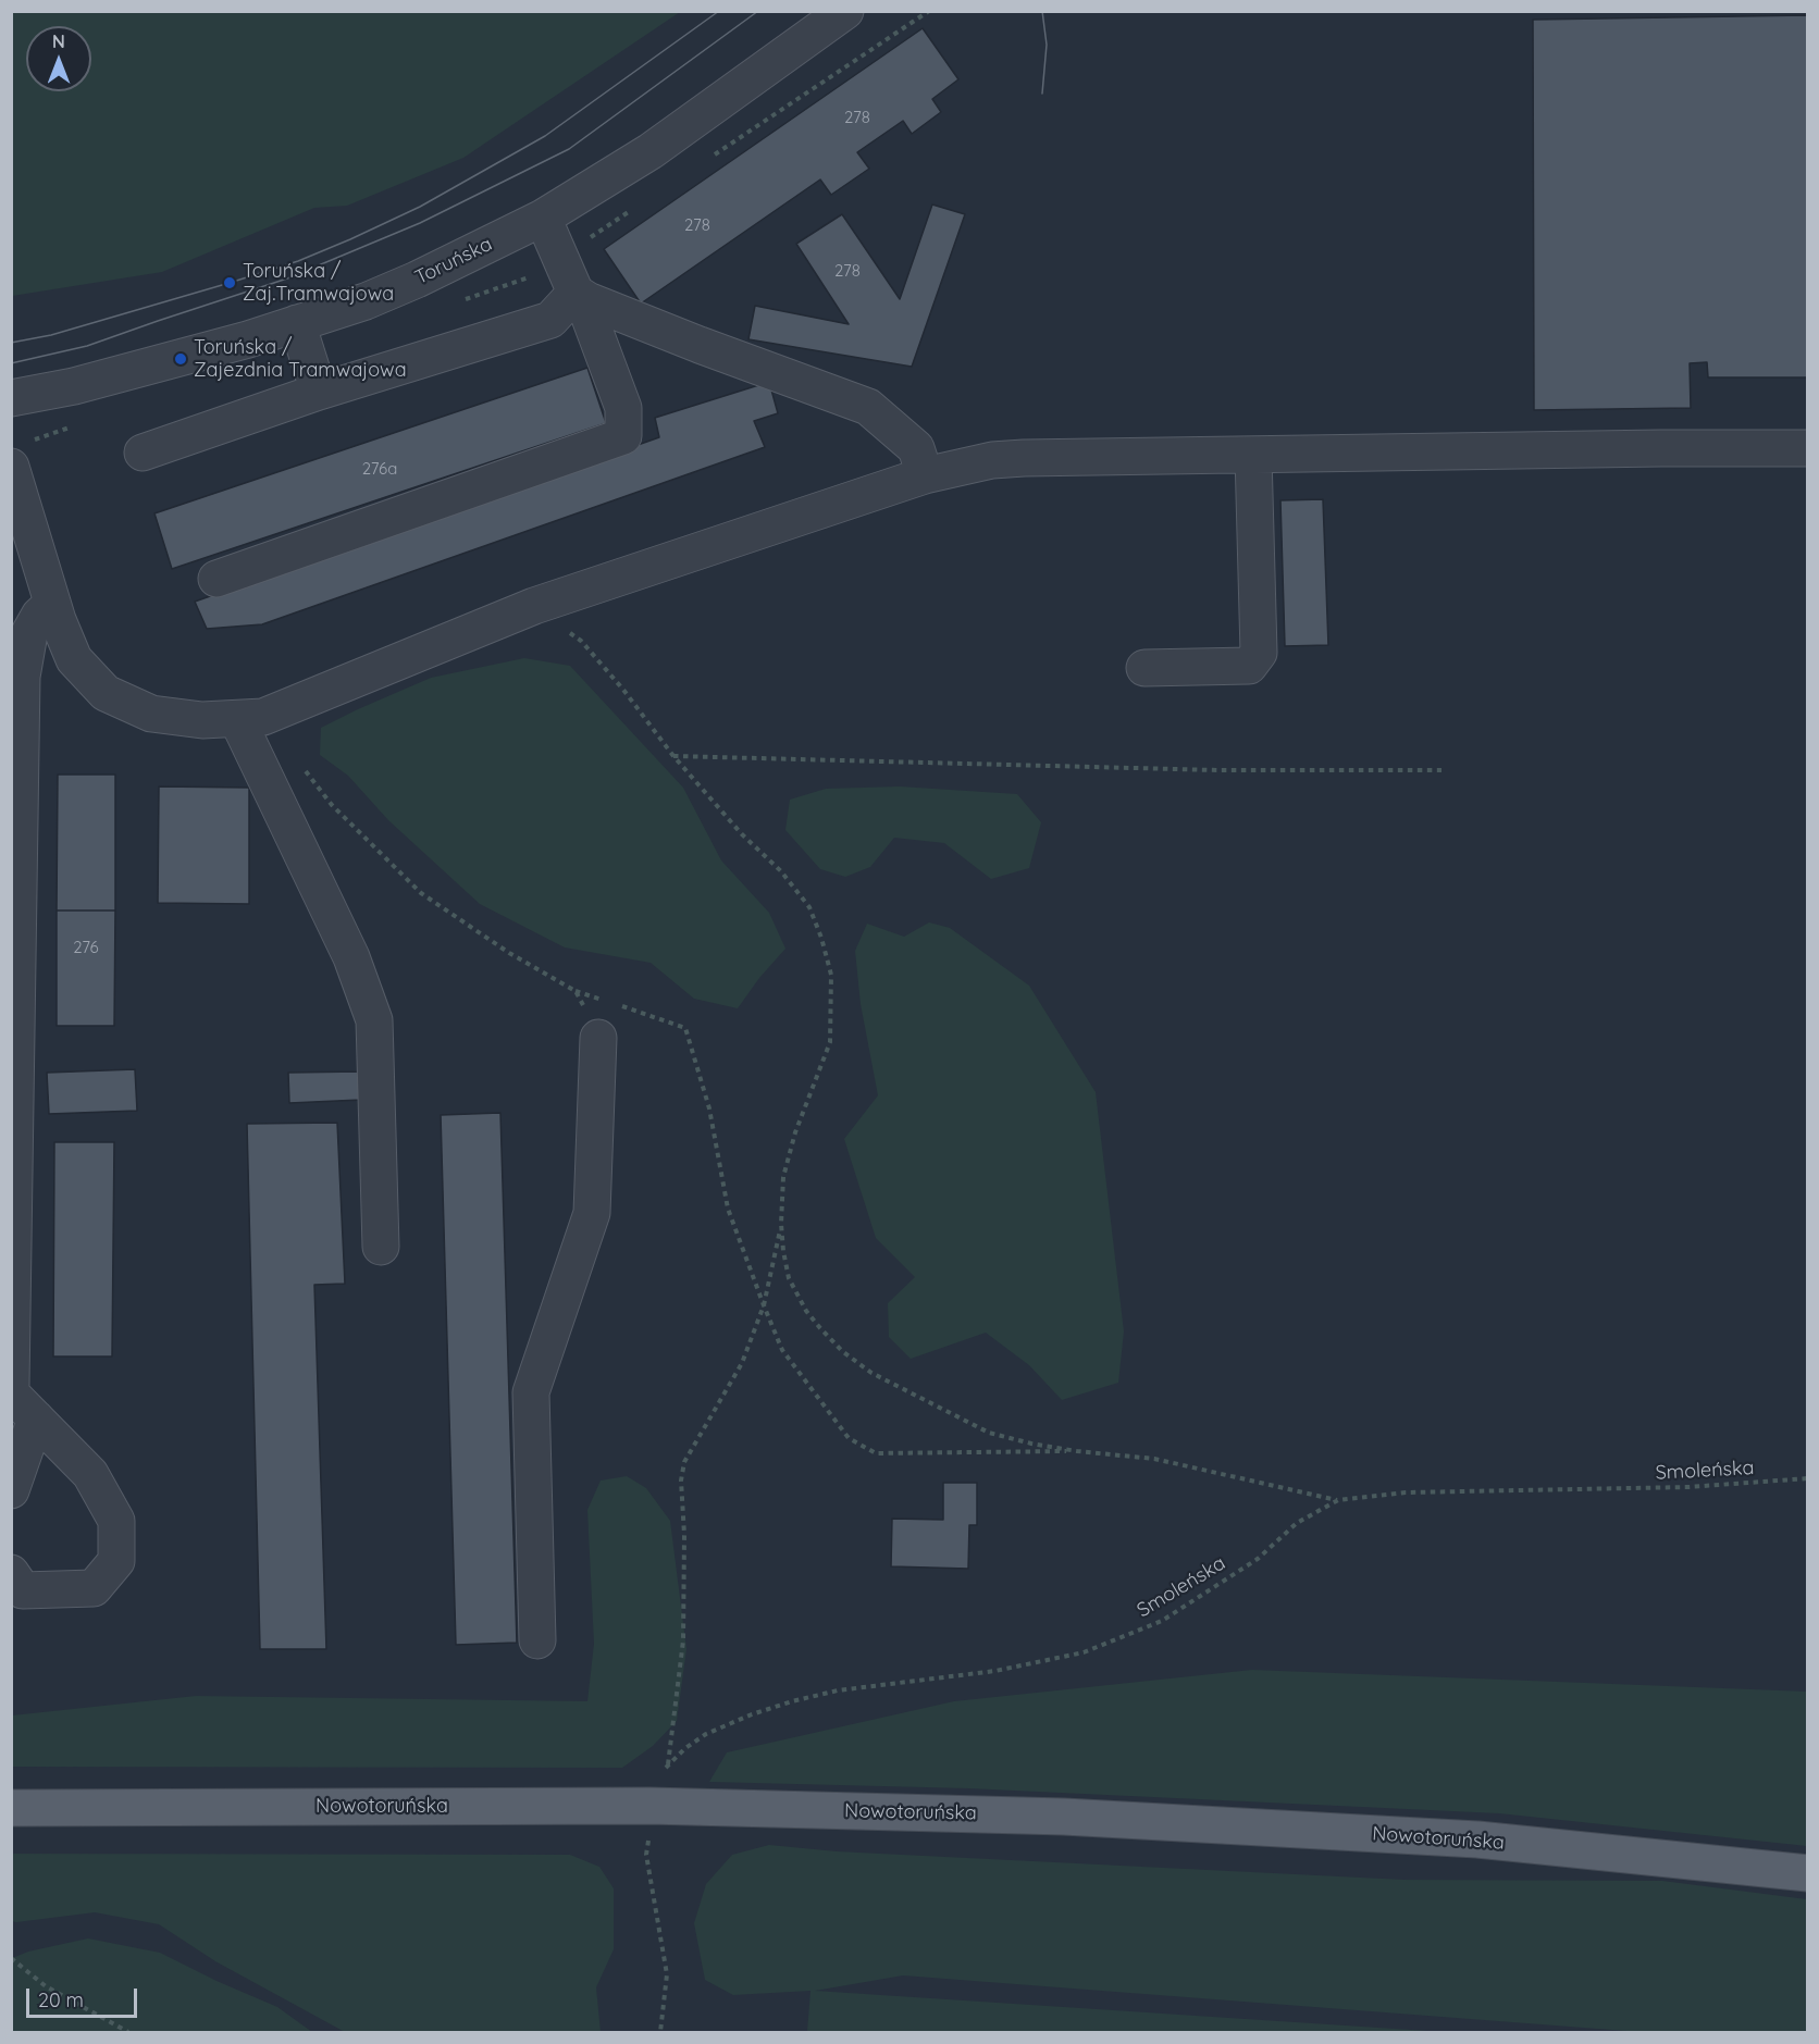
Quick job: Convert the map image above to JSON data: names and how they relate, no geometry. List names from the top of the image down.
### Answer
{
  "streets": {
    "main road": ["Nowotoruńska"],
    "street": ["Toruńska"],
    "path": ["Smoleńska"]
  },
  "crossings": [
    ["Smoleńska", "Nowotoruńska"]
  ],
  "places": ["Toruńska / Zaj.Tramwajowa", "Toruńska / Zajezdnia Tramwajowa"],
  "house_numbers": [
    "278",
    "278",
    "278",
    "276a",
    "276"
  ],
  "scale_bar": "20 m",
  "north": "top"
}
